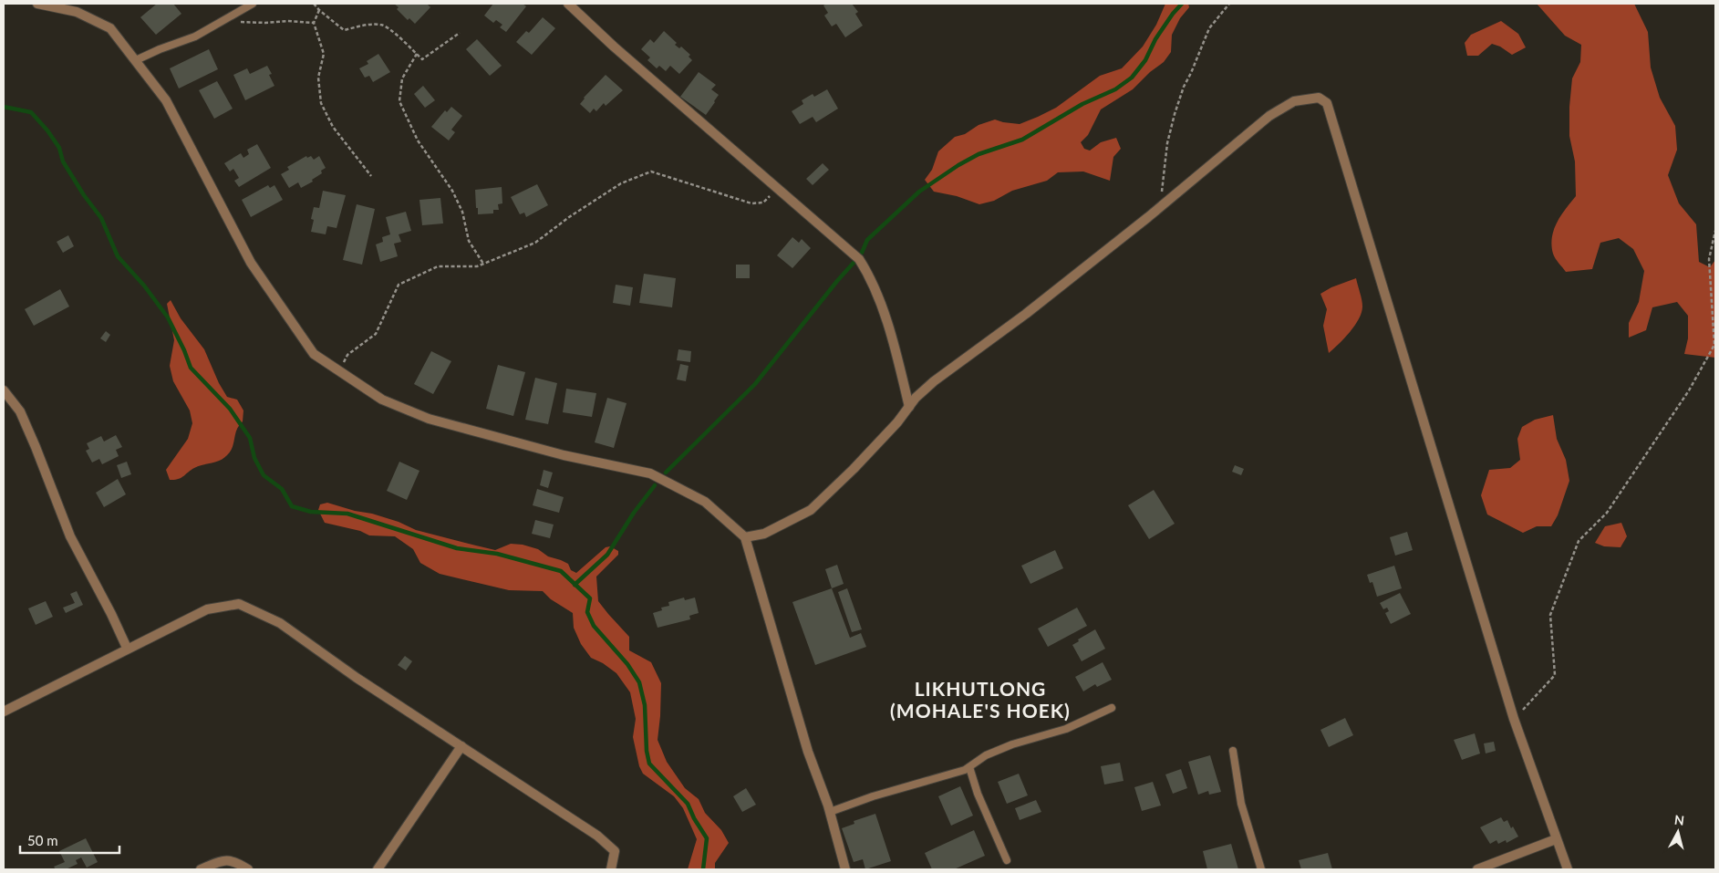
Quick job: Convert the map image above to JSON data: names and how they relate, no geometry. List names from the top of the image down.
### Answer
{
  "districts": ["LIKHUTLONG (MOHALE'S HOEK)"],
  "scale_bar": "50 m",
  "north": "top"
}
